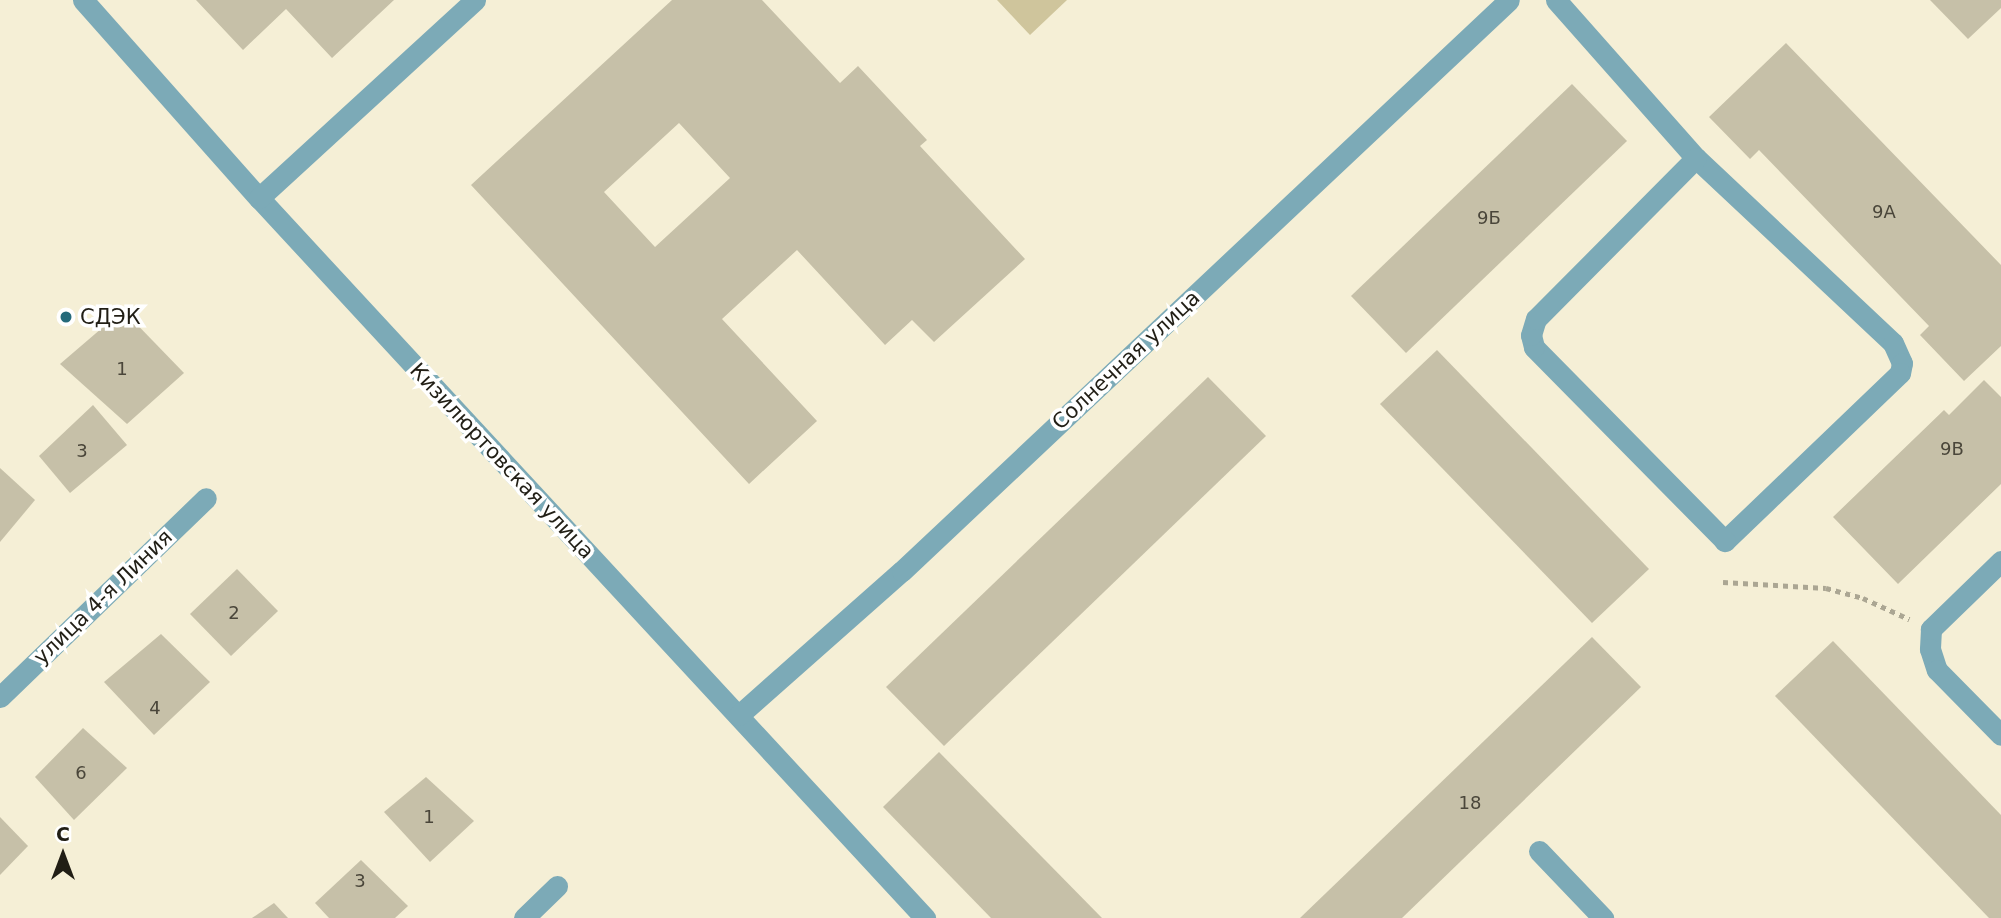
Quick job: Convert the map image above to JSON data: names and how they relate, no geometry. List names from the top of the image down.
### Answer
{
  "streets": {
    "street": ["Солнечная улица", "Кизилюртовская улица", "улица 4-я Линия"]
  },
  "crossings": [
    ["Солнечная улица", "Кизилюртовская улица"]
  ],
  "places": ["СДЭК"],
  "house_numbers": [
    "9А",
    "9Б",
    "1",
    "9В",
    "3",
    "2",
    "4",
    "6",
    "18",
    "1",
    "3"
  ],
  "north": "top"
}
